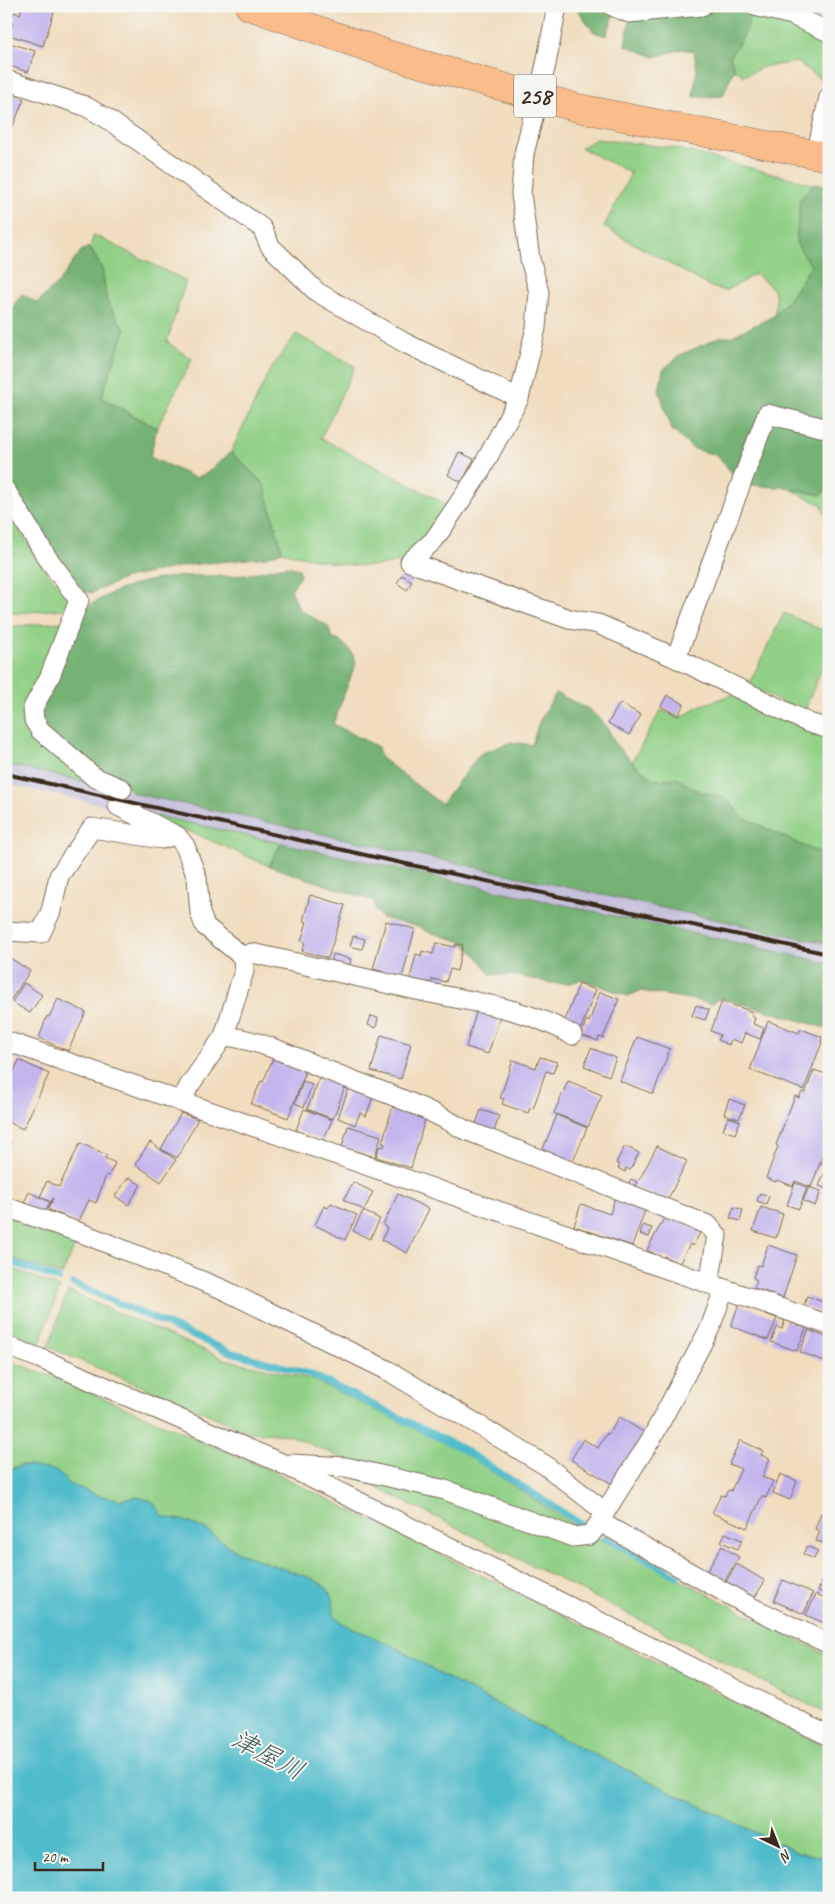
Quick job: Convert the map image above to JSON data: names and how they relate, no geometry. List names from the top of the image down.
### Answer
{
  "streets": {
    "highway": ["258"]
  },
  "water": ["津屋川"],
  "scale_bar": "20 m",
  "north": "bottom right"
}
